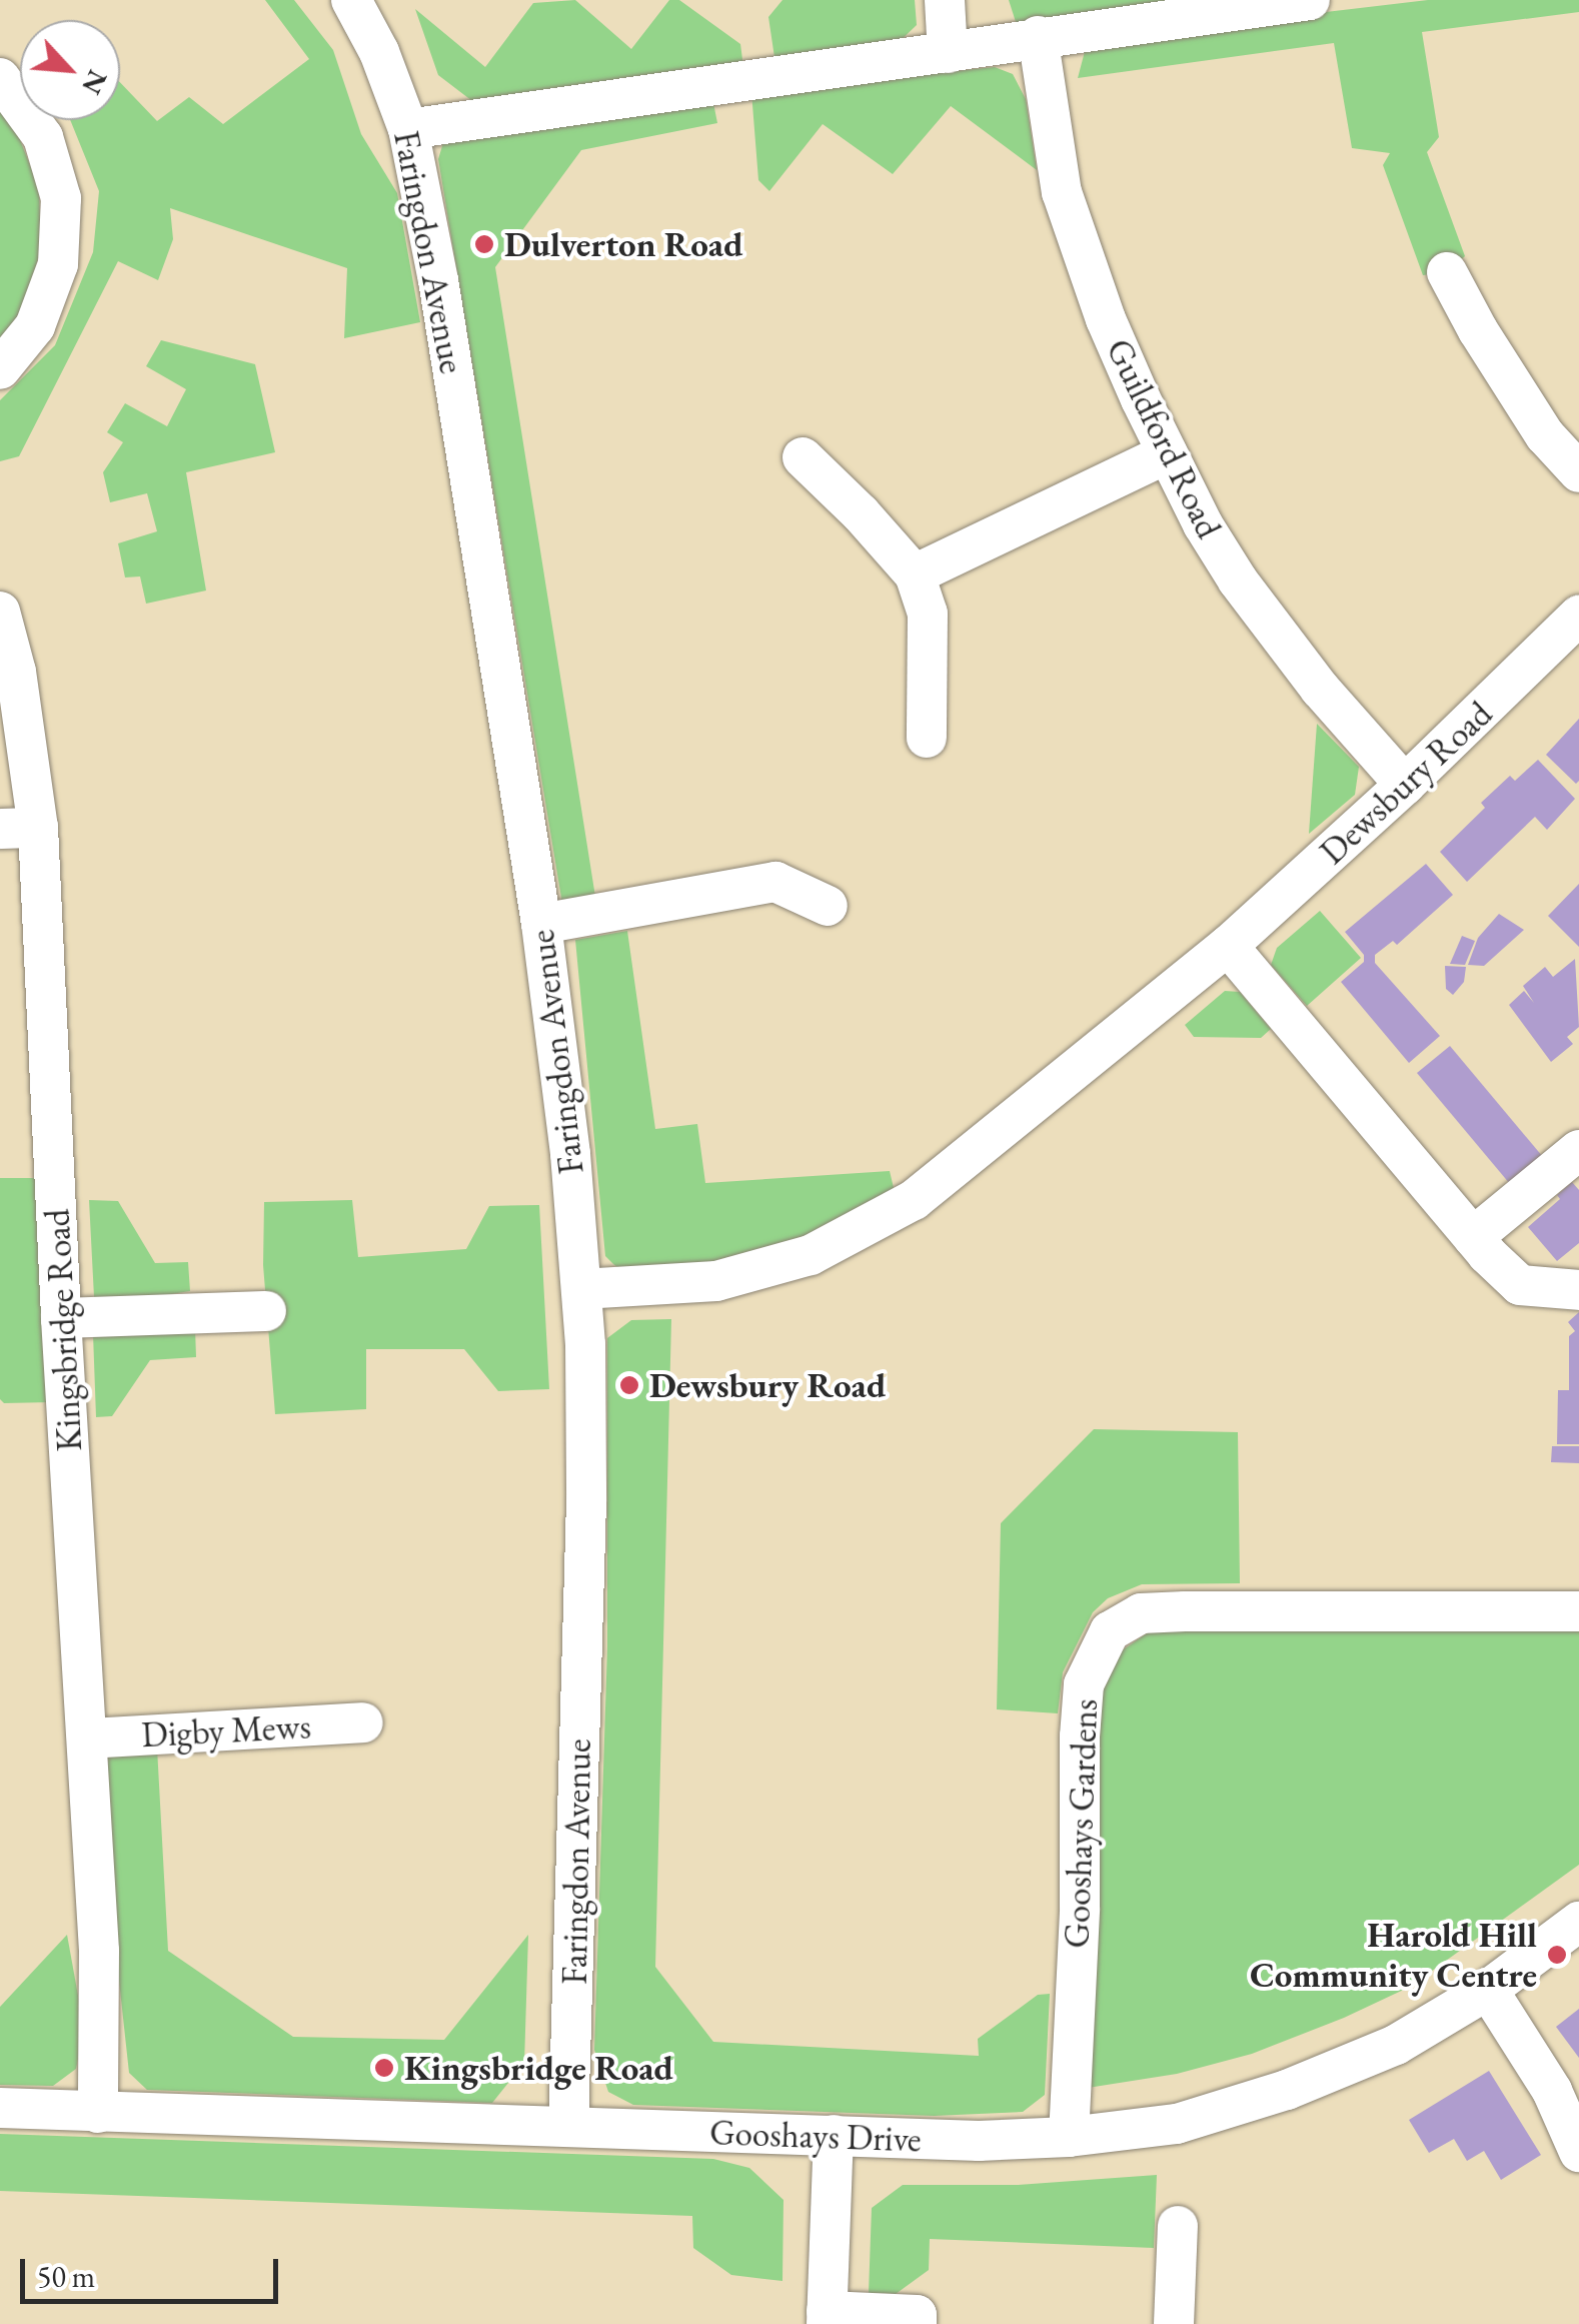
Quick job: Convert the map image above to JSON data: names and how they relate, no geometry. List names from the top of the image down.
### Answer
{
  "streets": {
    "street": [
      "Faringdon Avenue",
      "Guildford Road",
      "Dewsbury Road",
      "Kingsbridge Road",
      "Digby Mews",
      "Gooshays Gardens",
      "Gooshays Drive"
    ]
  },
  "crossings": [
    ["Faringdon Avenue", "Dewsbury Road"],
    ["Faringdon Avenue", "Gooshays Drive"],
    ["Guildford Road", "Dewsbury Road"],
    ["Kingsbridge Road", "Digby Mews"],
    ["Kingsbridge Road", "Gooshays Drive"],
    ["Gooshays Gardens", "Gooshays Drive"]
  ],
  "places": [
    "Dulverton Road",
    "Dewsbury Road",
    "Harold Hill Community Centre",
    "Kingsbridge Road"
  ],
  "scale_bar": "50 m",
  "north": "bottom right"
}
